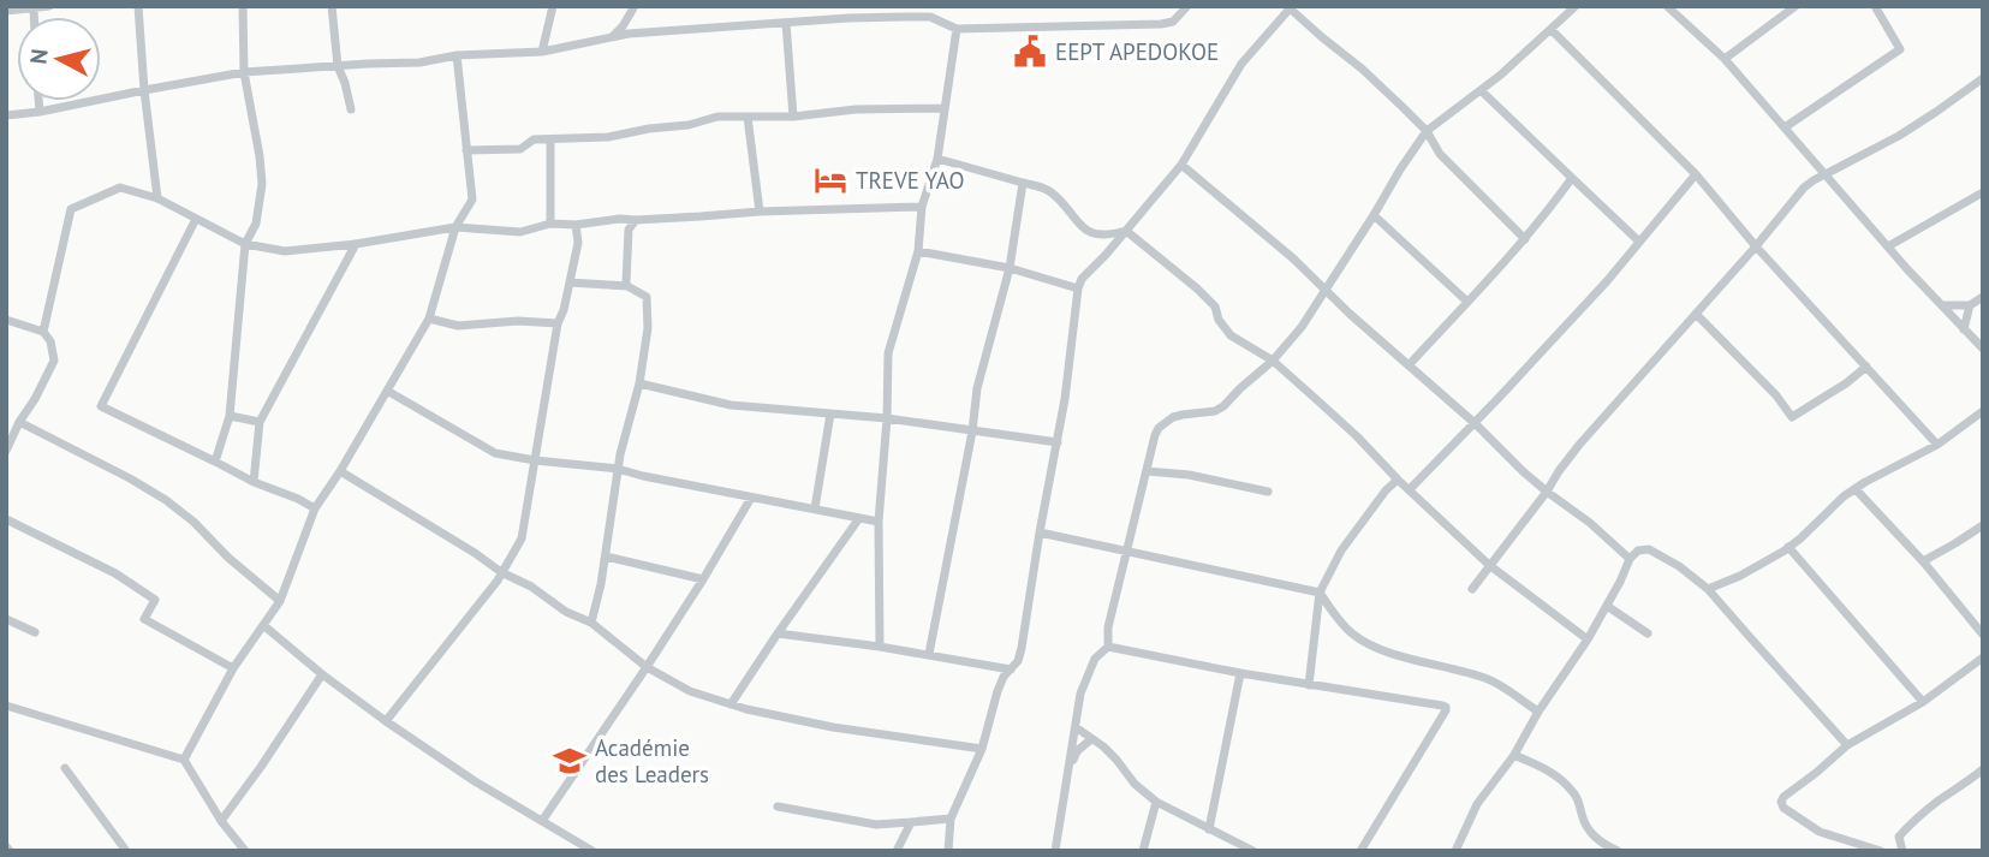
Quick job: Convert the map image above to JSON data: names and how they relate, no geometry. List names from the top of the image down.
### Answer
{
  "places": {
    "public building": ["EEPT APEDOKOE"],
    "hotel": ["TREVE YAO"],
    "school or university": ["Académie des Leaders"]
  },
  "north": "left"
}
